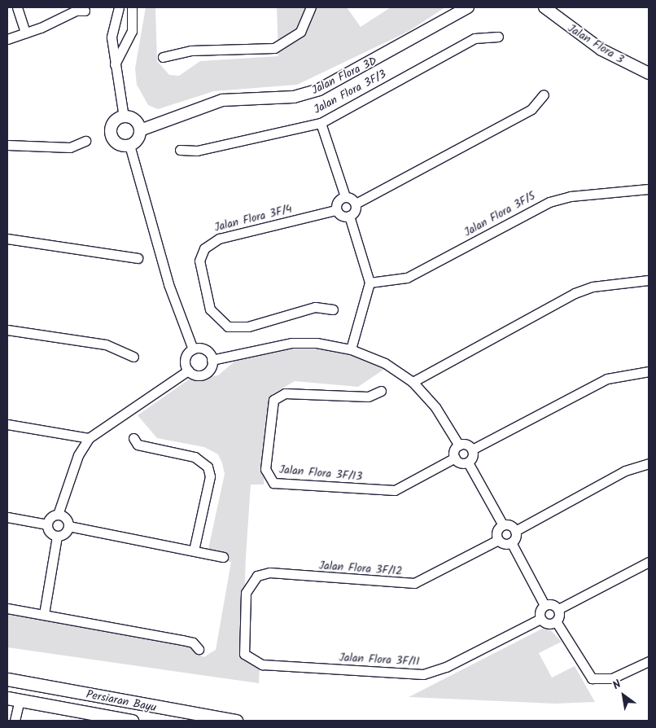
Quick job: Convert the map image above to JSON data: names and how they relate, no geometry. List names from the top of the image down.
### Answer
{
  "streets": {
    "main road": ["Persiaran Bayu"],
    "street": [
      "Jalan Flora 3",
      "Jalan Flora 3D",
      "Jalan Flora 3F/3",
      "Jalan Flora 3F/5",
      "Jalan Flora 3F/4",
      "Jalan Flora 3F/13",
      "Jalan Flora 3F/12",
      "Jalan Flora 3F/11"
    ]
  },
  "crossings": [
    ["Jalan Flora 3F/12", "Jalan Flora 3F/11"]
  ],
  "north": "top left"
}
